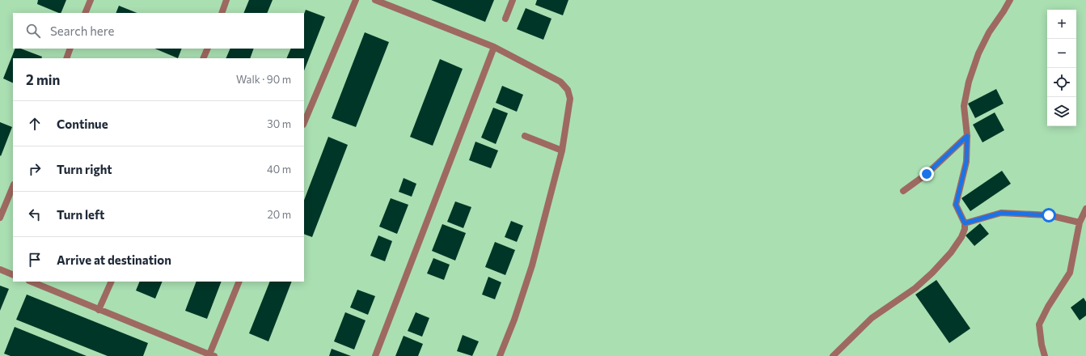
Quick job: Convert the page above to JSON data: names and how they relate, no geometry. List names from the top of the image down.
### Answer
{
  "page": {
    "map_buttons": ["+", "−"],
    "search": "Search here",
    "heading": ["2 min", "Walk · 90 m"],
    "list": [
      ["Continue", "30 m"],
      ["Turn right", "40 m"],
      ["Turn left", "20 m"],
      "Arrive at destination"
    ]
  }
}
